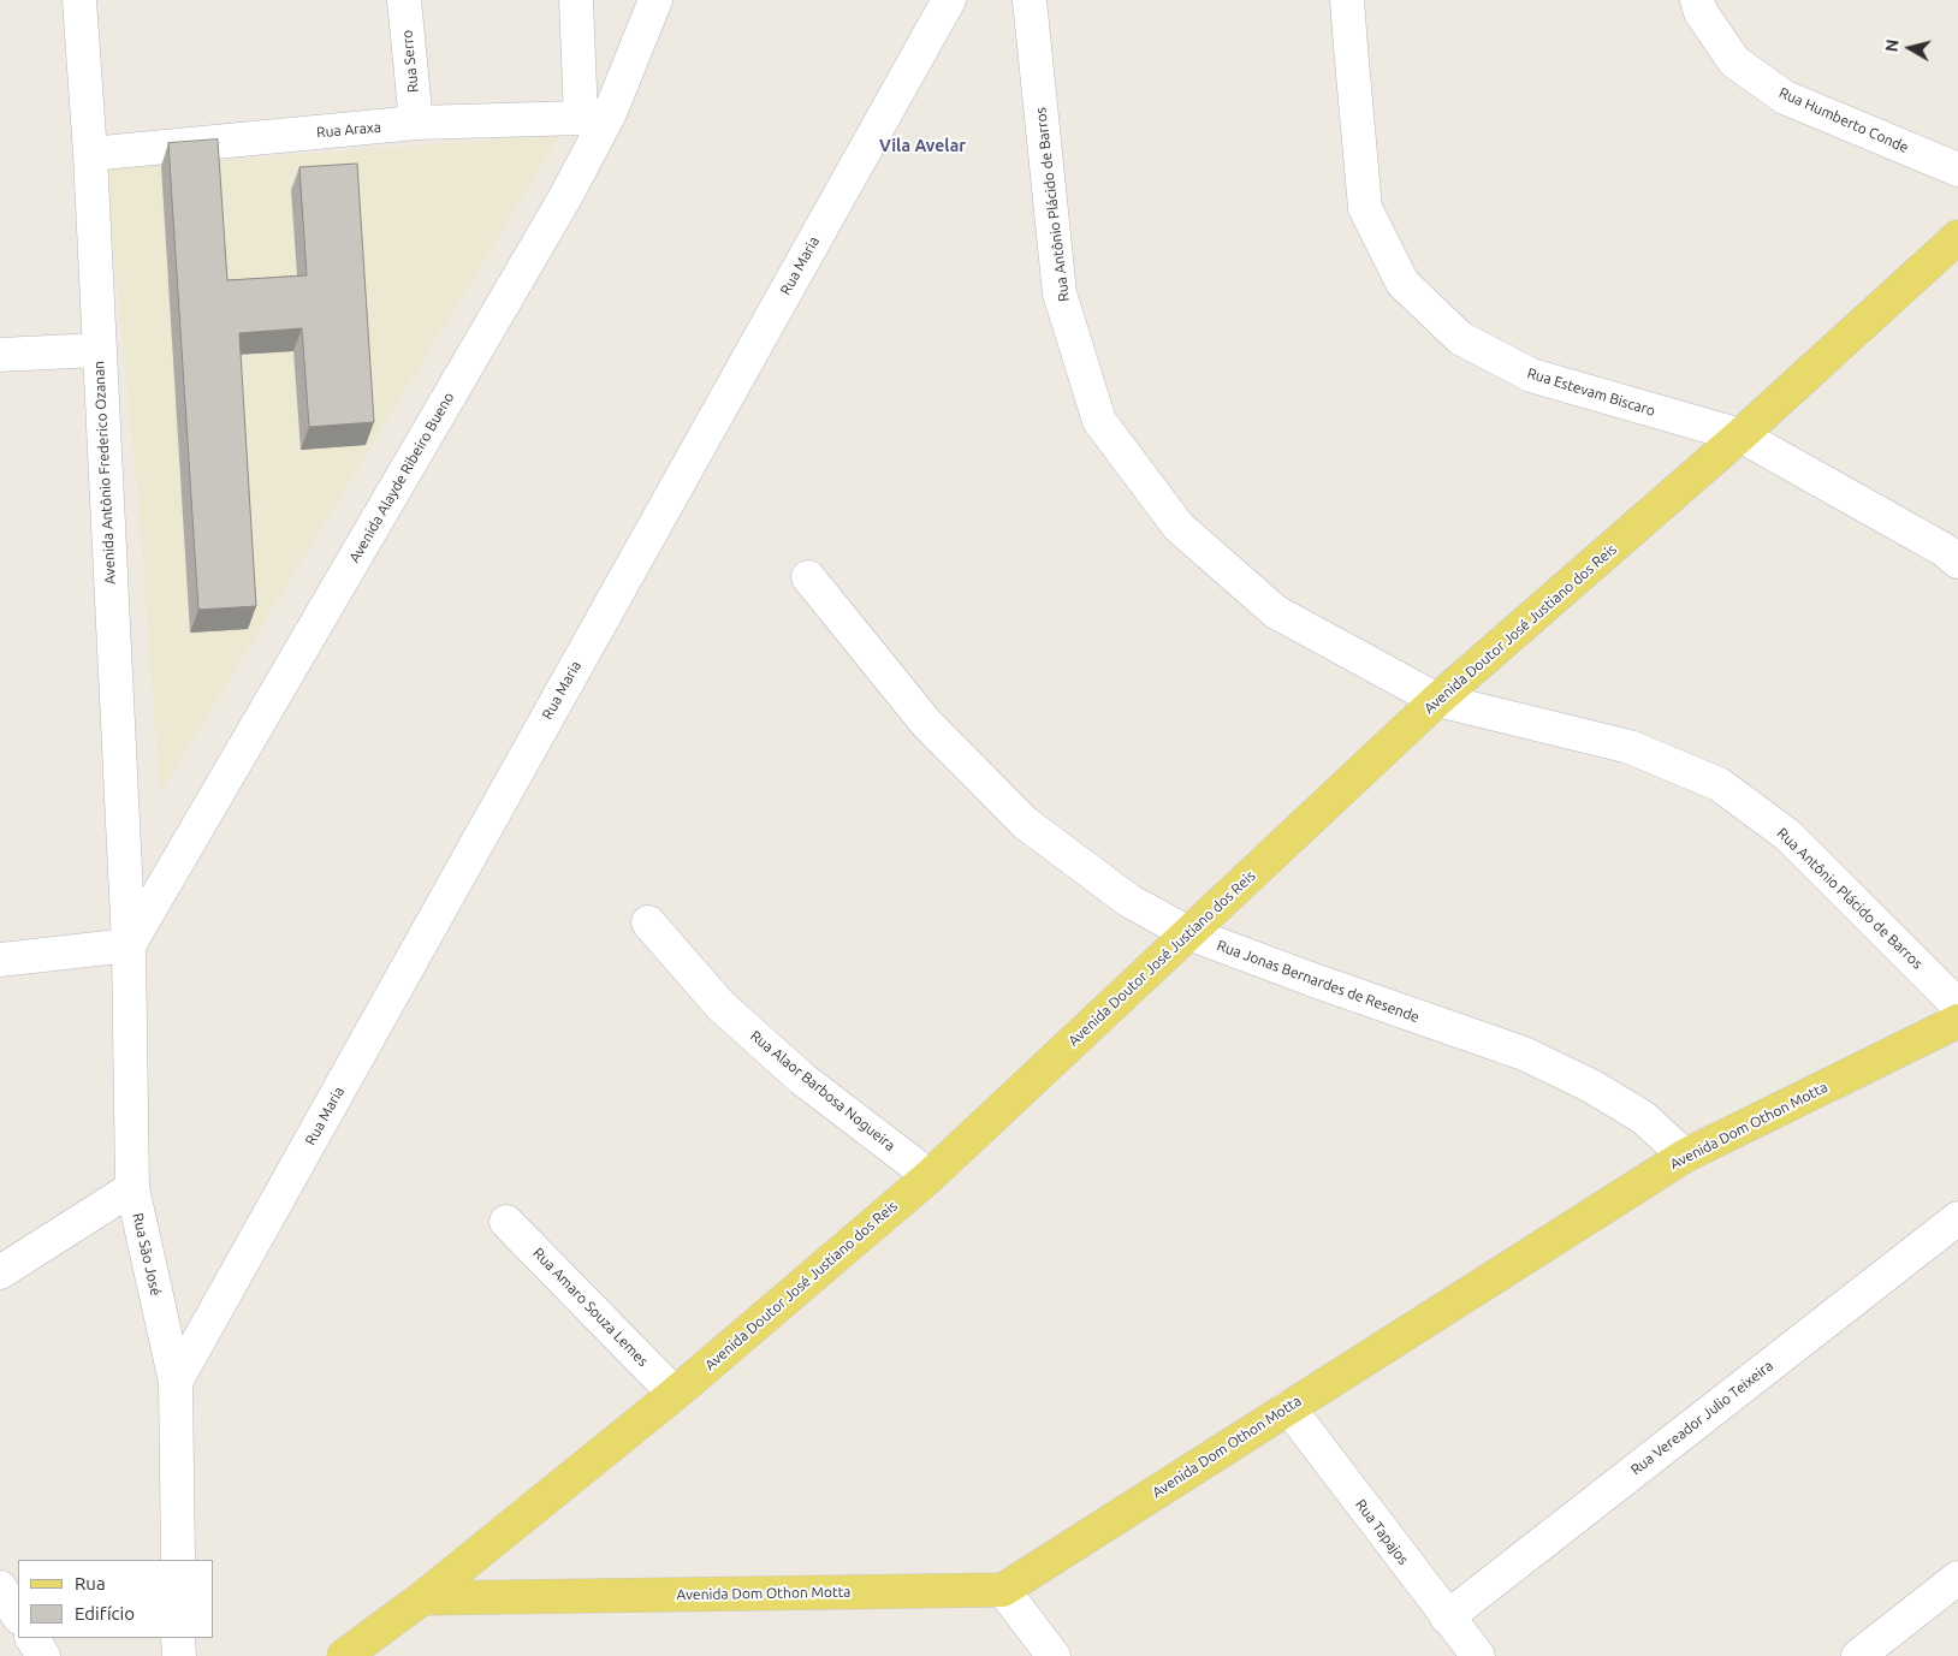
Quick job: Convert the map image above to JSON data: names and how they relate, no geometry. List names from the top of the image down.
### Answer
{
  "streets": {
    "main road": ["Avenida Doutor José Justiano dos Reis", "Avenida Dom Othon Motta"],
    "street": [
      "Rua Serro",
      "Rua Humberto Conde",
      "Rua Araxa",
      "Rua Antônio Plácido de Barros",
      "Rua Maria",
      "Rua Estevam Biscaro",
      "Avenida Antônio Frederico Ozanan",
      "Avenida Alayde Ribeiro Bueno",
      "Rua Jonas Bernardes de Resende",
      "Rua Alaor Barbosa Nogueira",
      "Rua São José",
      "Rua Amaro Souza Lemes",
      "Rua Vereador Julio Teixeira",
      "Rua Tapajos"
    ]
  },
  "crossings": [
    ["Rua Serro", "Rua Araxa"],
    ["Rua Araxa", "Avenida Antônio Frederico Ozanan"],
    ["Rua Araxa", "Avenida Alayde Ribeiro Bueno"],
    ["Rua Antônio Plácido de Barros", "Avenida Doutor José Justiano dos Reis"],
    ["Rua Maria", "Rua São José"],
    ["Rua Estevam Biscaro", "Avenida Doutor José Justiano dos Reis"],
    ["Avenida Antônio Frederico Ozanan", "Avenida Alayde Ribeiro Bueno"],
    ["Avenida Antônio Frederico Ozanan", "Rua São José"],
    ["Avenida Alayde Ribeiro Bueno", "Rua São José"],
    ["Avenida Doutor José Justiano dos Reis", "Rua Jonas Bernardes de Resende"],
    ["Avenida Doutor José Justiano dos Reis", "Rua Alaor Barbosa Nogueira"],
    ["Avenida Doutor José Justiano dos Reis", "Avenida Dom Othon Motta"],
    ["Avenida Doutor José Justiano dos Reis", "Rua Amaro Souza Lemes"],
    ["Rua Jonas Bernardes de Resende", "Avenida Dom Othon Motta"],
    ["Avenida Dom Othon Motta", "Rua Tapajos"],
    ["Rua Vereador Julio Teixeira", "Rua Tapajos"]
  ],
  "districts": ["Vila Avelar"],
  "legend": ["Rua", "Edifício"],
  "north": "left"
}
